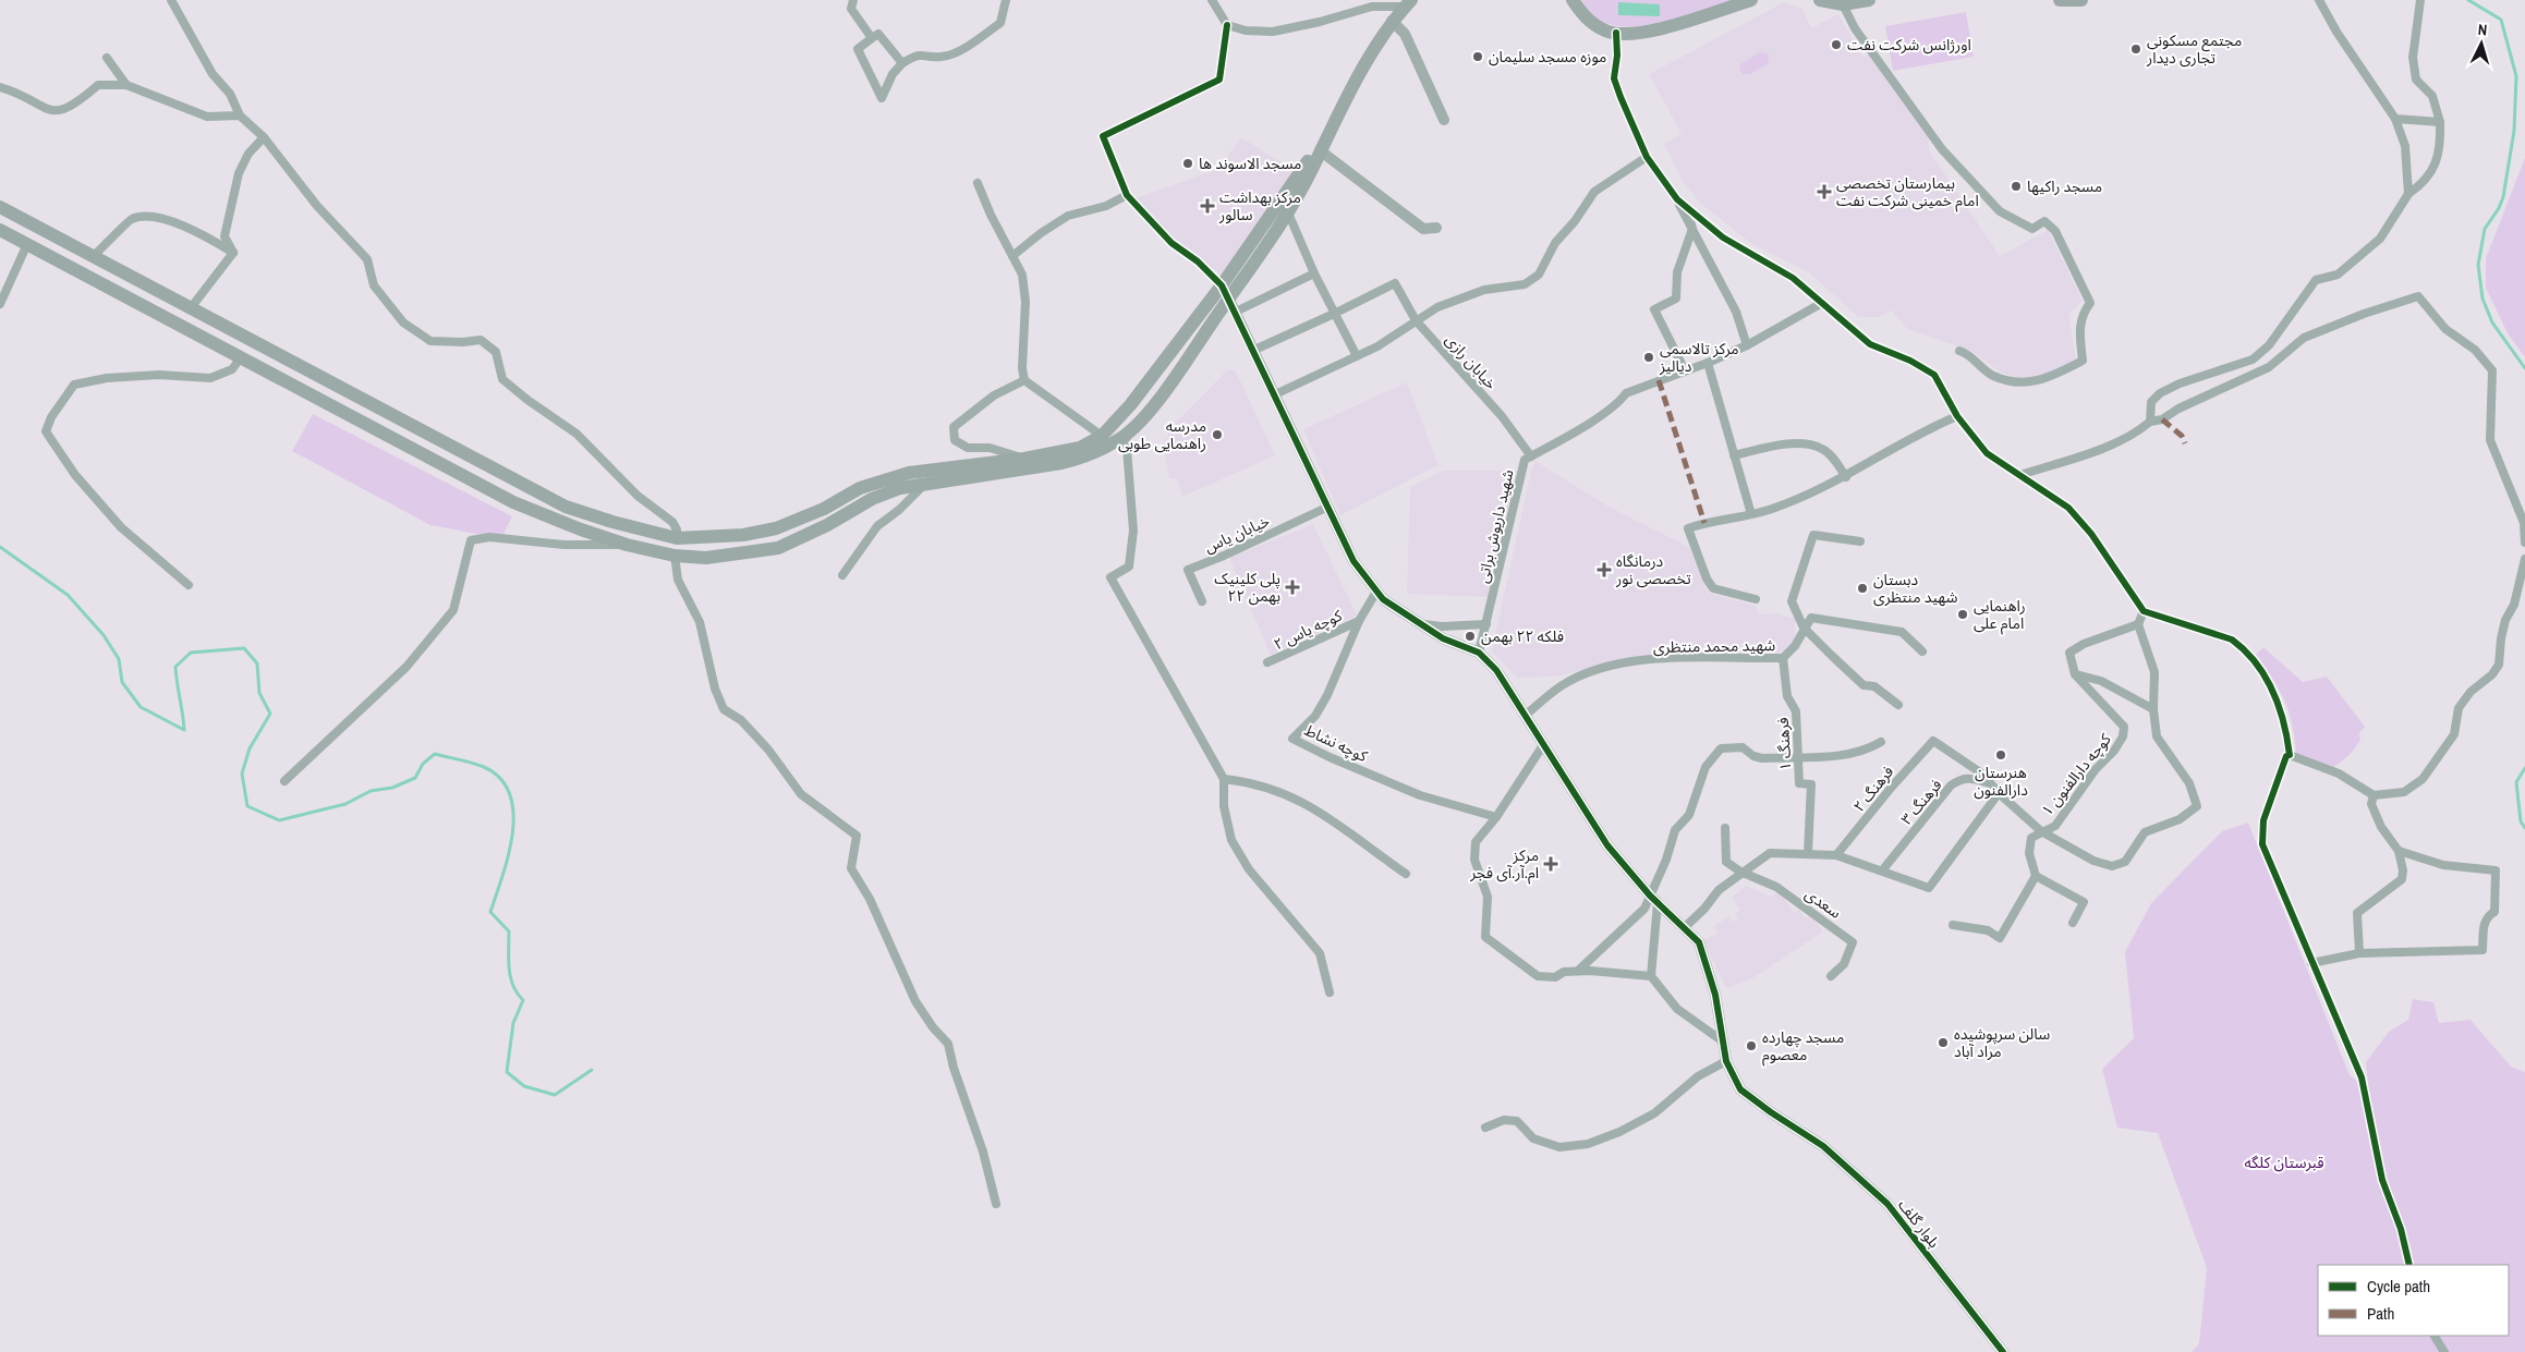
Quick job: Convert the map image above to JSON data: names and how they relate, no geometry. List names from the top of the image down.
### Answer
{
  "streets": {
    "street": [
      "خیابان رازی",
      "شهید داریوش براتی",
      "خیابان یاس",
      "کوچه یاس ۲",
      "شهید محمد منتظری",
      "کوچه نشاط",
      "فرهنگ ۱",
      "کوچه دارالفنون ۱",
      "فرهنگ ۲",
      "فرهنگ ۳",
      "سعدی",
      "بلوار گلف"
    ]
  },
  "crossings": [
    ["خیابان رازی", "شهید داریوش براتی"],
    ["شهید داریوش براتی", "بلوار گلف"],
    ["کوچه یاس ۲", "کوچه نشاط"],
    ["شهید محمد منتظری", "فرهنگ ۱"],
    ["شهید محمد منتظری", "بلوار گلف"],
    ["فرهنگ ۲", "فرهنگ ۳"]
  ],
  "parks": ["قبرستان کلگه"],
  "places": {
    "other": [
      "اورژانس شرکت نفت",
      "مجتمع مسکونی تجاری دیدار",
      "موزه مسجد سلیمان",
      "مسجد الاسوند ها",
      "مسجد راکیها",
      "مرکز تالاسمی دیالیز",
      "مدرسه راهنمایی طوبی",
      "دبستان شهید منتظری",
      "راهنمایی امام علی",
      "فلکه ۲۲ بهمن",
      "هنرستان دارالفنون",
      "سالن سرپوشیده مراد آباد",
      "مسجد چهارده معصوم"
    ],
    "health": [
      "بیمارستان تخصصی امام خمینی شرکت نفت",
      "مرکز بهداشت سالور",
      "درمانگاه تخصصی نور",
      "پلی کلینیک ۲۲ بهمن",
      "مرکز ام.آر.آی فجر"
    ]
  },
  "legend": ["Cycle path", "Path"],
  "north": "top"
}
